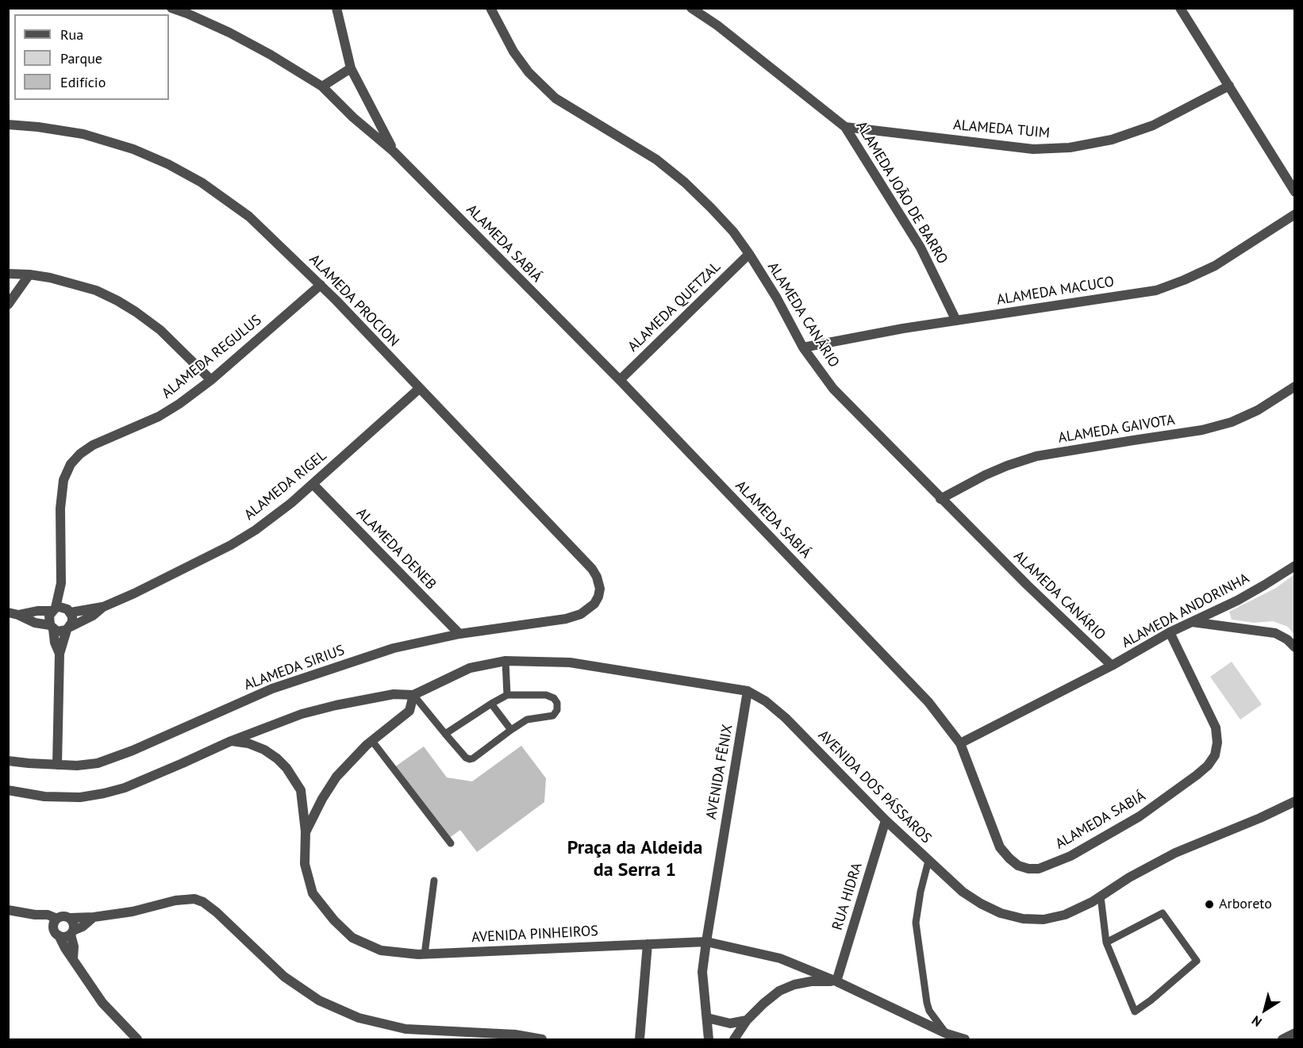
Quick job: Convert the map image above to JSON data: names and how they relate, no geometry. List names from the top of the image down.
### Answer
{
  "streets": {
    "street": [
      "ALAMEDA TUIM",
      "ALAMEDA JOÃO DE BARRO",
      "ALAMEDA SABIÁ",
      "ALAMEDA MACUCO",
      "ALAMEDA PROCION",
      "ALAMEDA QUETZAL",
      "ALAMEDA CANÁRIO",
      "ALAMEDA REGULUS",
      "ALAMEDA GAIVOTA",
      "ALAMEDA RIGEL",
      "ALAMEDA DENEB",
      "ALAMEDA ANDORINHA",
      "ALAMEDA SIRIUS",
      "AVENIDA FÊNIX",
      "AVENIDA DOS PÁSSAROS",
      "RUA HIDRA",
      "AVENIDA PINHEIROS"
    ]
  },
  "crossings": [
    ["ALAMEDA TUIM", "ALAMEDA JOÃO DE BARRO"],
    ["ALAMEDA JOÃO DE BARRO", "ALAMEDA MACUCO"],
    ["ALAMEDA SABIÁ", "ALAMEDA QUETZAL"],
    ["ALAMEDA SABIÁ", "ALAMEDA ANDORINHA"],
    ["ALAMEDA MACUCO", "ALAMEDA CANÁRIO"],
    ["ALAMEDA PROCION", "ALAMEDA REGULUS"],
    ["ALAMEDA PROCION", "ALAMEDA RIGEL"],
    ["ALAMEDA PROCION", "ALAMEDA SIRIUS"],
    ["ALAMEDA QUETZAL", "ALAMEDA CANÁRIO"],
    ["ALAMEDA CANÁRIO", "ALAMEDA GAIVOTA"],
    ["ALAMEDA CANÁRIO", "ALAMEDA ANDORINHA"],
    ["ALAMEDA REGULUS", "ALAMEDA RIGEL"],
    ["ALAMEDA RIGEL", "ALAMEDA DENEB"],
    ["ALAMEDA DENEB", "ALAMEDA SIRIUS"],
    ["AVENIDA FÊNIX", "AVENIDA DOS PÁSSAROS"],
    ["AVENIDA FÊNIX", "AVENIDA PINHEIROS"],
    ["AVENIDA DOS PÁSSAROS", "RUA HIDRA"],
    ["AVENIDA DOS PÁSSAROS", "AVENIDA PINHEIROS"],
    ["RUA HIDRA", "AVENIDA PINHEIROS"]
  ],
  "districts": ["Praça da Aldeida da Serra 1"],
  "places": ["Arboreto"],
  "legend": ["Rua", "Parque", "Edifício"],
  "north": "bottom left"
}
